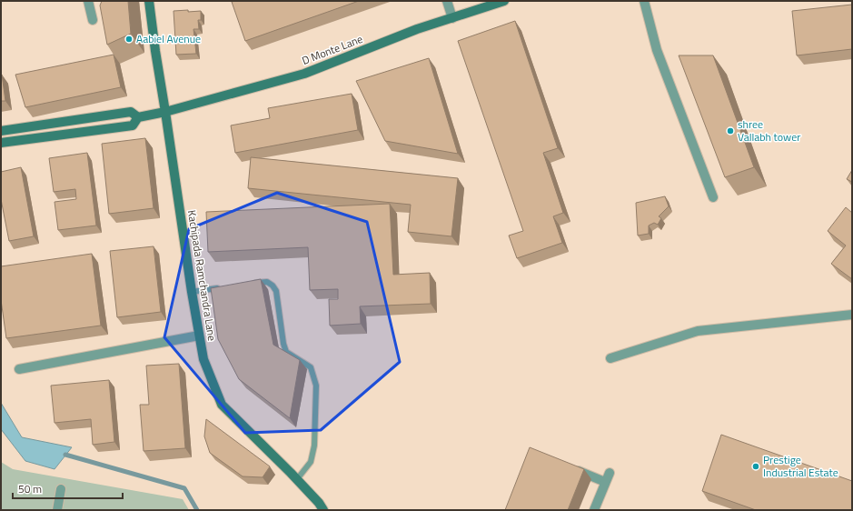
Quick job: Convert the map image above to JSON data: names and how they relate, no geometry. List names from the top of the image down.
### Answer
{
  "streets": {
    "street": ["D Monte Lane", "Kachipada Ramchandra Lane"]
  },
  "crossings": [
    ["D Monte Lane", "Kachipada Ramchandra Lane"]
  ],
  "places": ["Aabiel Avenue", "shree Vallabh tower", "Prestige Industrial Estate"],
  "scale_bar": "50 m"
}
